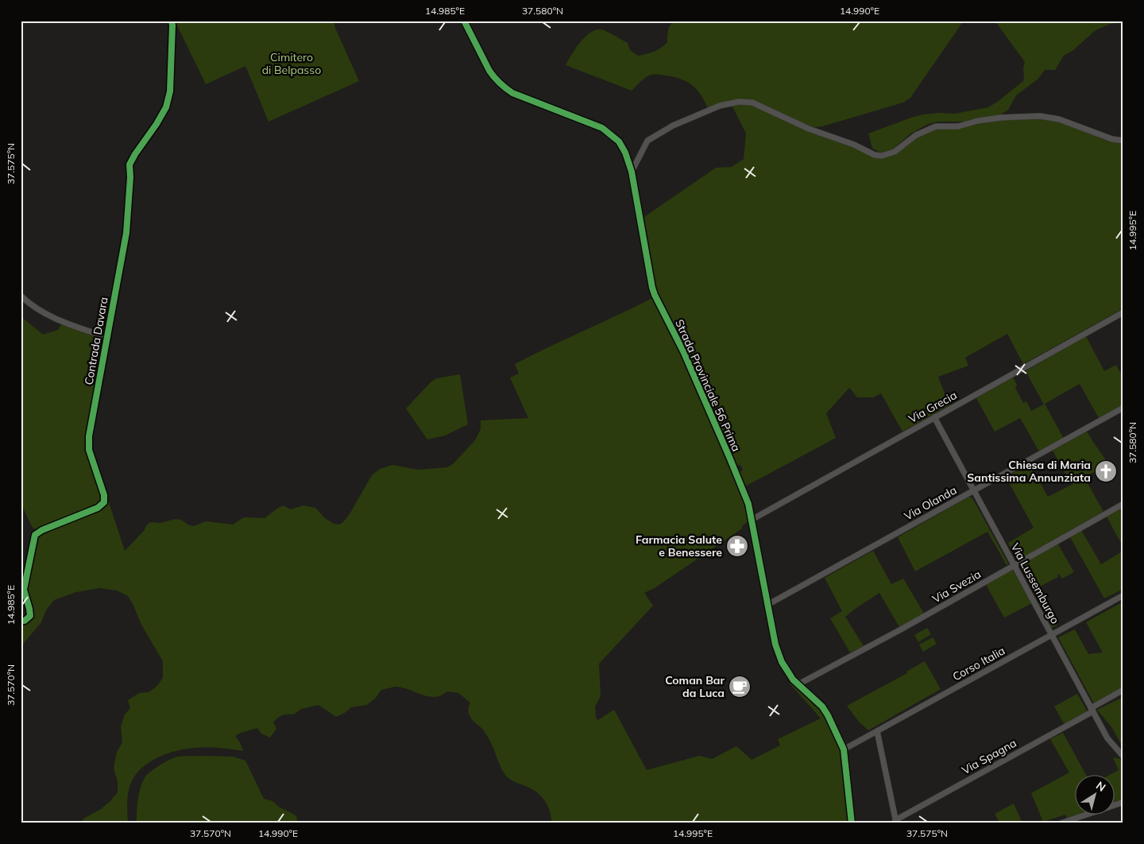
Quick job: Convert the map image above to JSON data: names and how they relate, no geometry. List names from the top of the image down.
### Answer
{
  "streets": {
    "street": [
      "Contrada Davara",
      "Strada Provinciale 56 Prima",
      "Via Grecia",
      "Via Olanda",
      "Via Lussemburgo",
      "Via Svezia",
      "Corso Italia",
      "Via Spagna"
    ]
  },
  "crossings": [
    ["Strada Provinciale 56 Prima", "Via Grecia"],
    ["Strada Provinciale 56 Prima", "Via Olanda"],
    ["Strada Provinciale 56 Prima", "Via Svezia"],
    ["Strada Provinciale 56 Prima", "Corso Italia"],
    ["Via Grecia", "Via Lussemburgo"],
    ["Via Olanda", "Via Lussemburgo"],
    ["Via Lussemburgo", "Via Svezia"],
    ["Via Lussemburgo", "Corso Italia"],
    ["Via Lussemburgo", "Via Spagna"]
  ],
  "parks": ["Cimitero di Belpasso"],
  "places": {
    "church": ["Chiesa di Maria Santissima Annunziata"],
    "pharmacy": ["Farmacia Salute e Benessere"],
    "cafe": ["Coman Bar da Luca"]
  },
  "north": "top right",
  "coordinates": [
    "14.985°E",
    "37.580°N",
    "14.990°E",
    "37.575°N",
    "14.995°E",
    "37.570°N"
  ]
}
